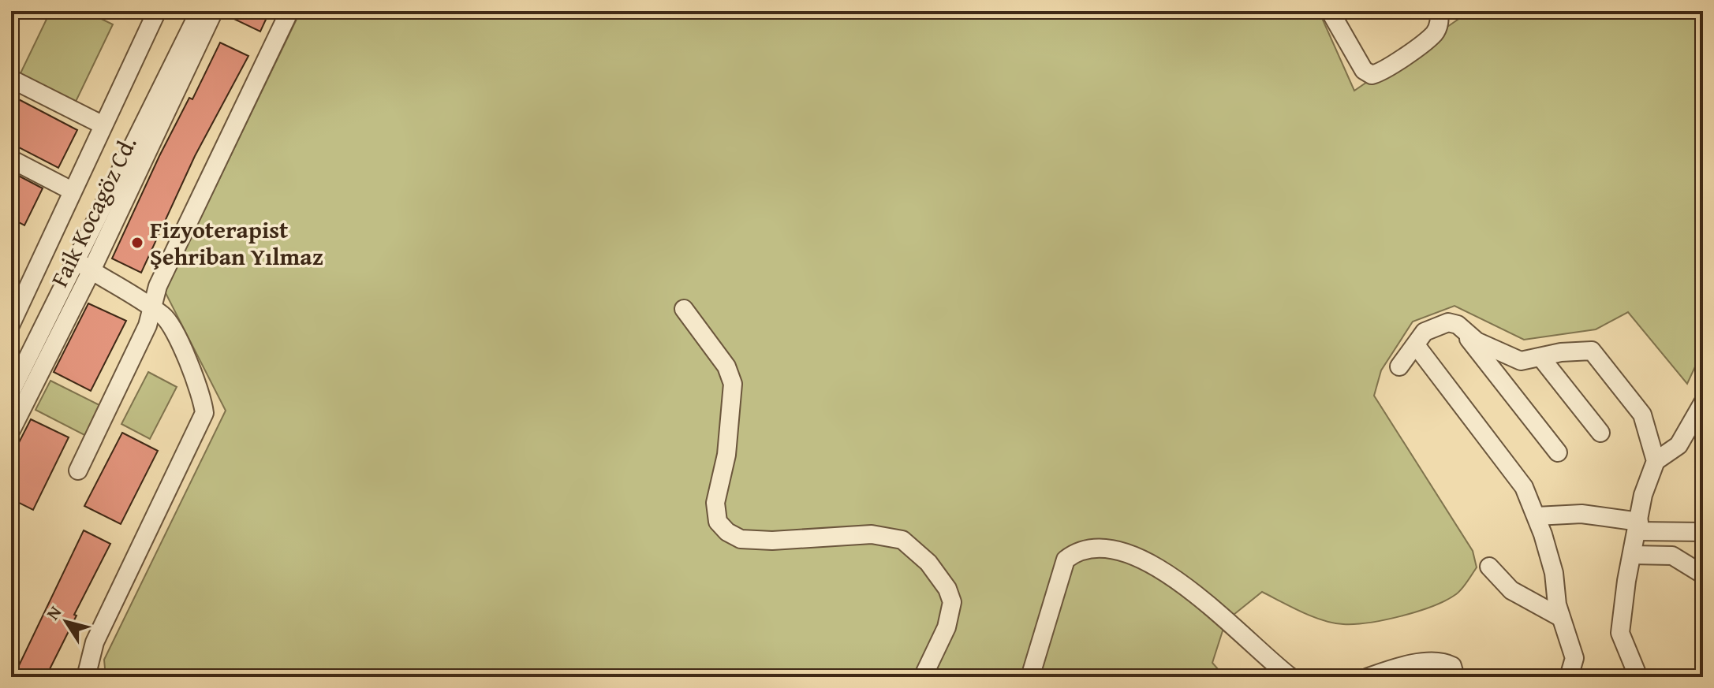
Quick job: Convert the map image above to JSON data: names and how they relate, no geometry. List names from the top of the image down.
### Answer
{
  "streets": {
    "street": ["Faik Kocagöz Cd."]
  },
  "places": ["Fizyoterapist Şehriban Yılmaz"],
  "north": "top left"
}
